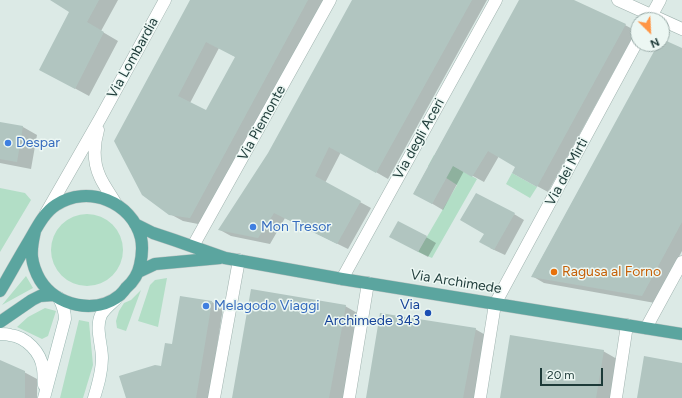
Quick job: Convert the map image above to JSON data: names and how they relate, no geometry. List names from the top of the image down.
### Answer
{
  "streets": {
    "main road": ["Via Archimede"],
    "street": [
      "Via Lombardia",
      "Via Piemonte",
      "Via degli Aceri",
      "Via dei Mirti"
    ]
  },
  "crossings": [
    ["Via degli Aceri", "Via Archimede"],
    ["Via dei Mirti", "Via Archimede"]
  ],
  "places": [
    "Despar",
    "Mon Tresor",
    "Ragusa al Forno",
    "Melagodo Viaggi",
    "Via Archimede 343"
  ],
  "scale_bar": "20 m",
  "north": "bottom right"
}
